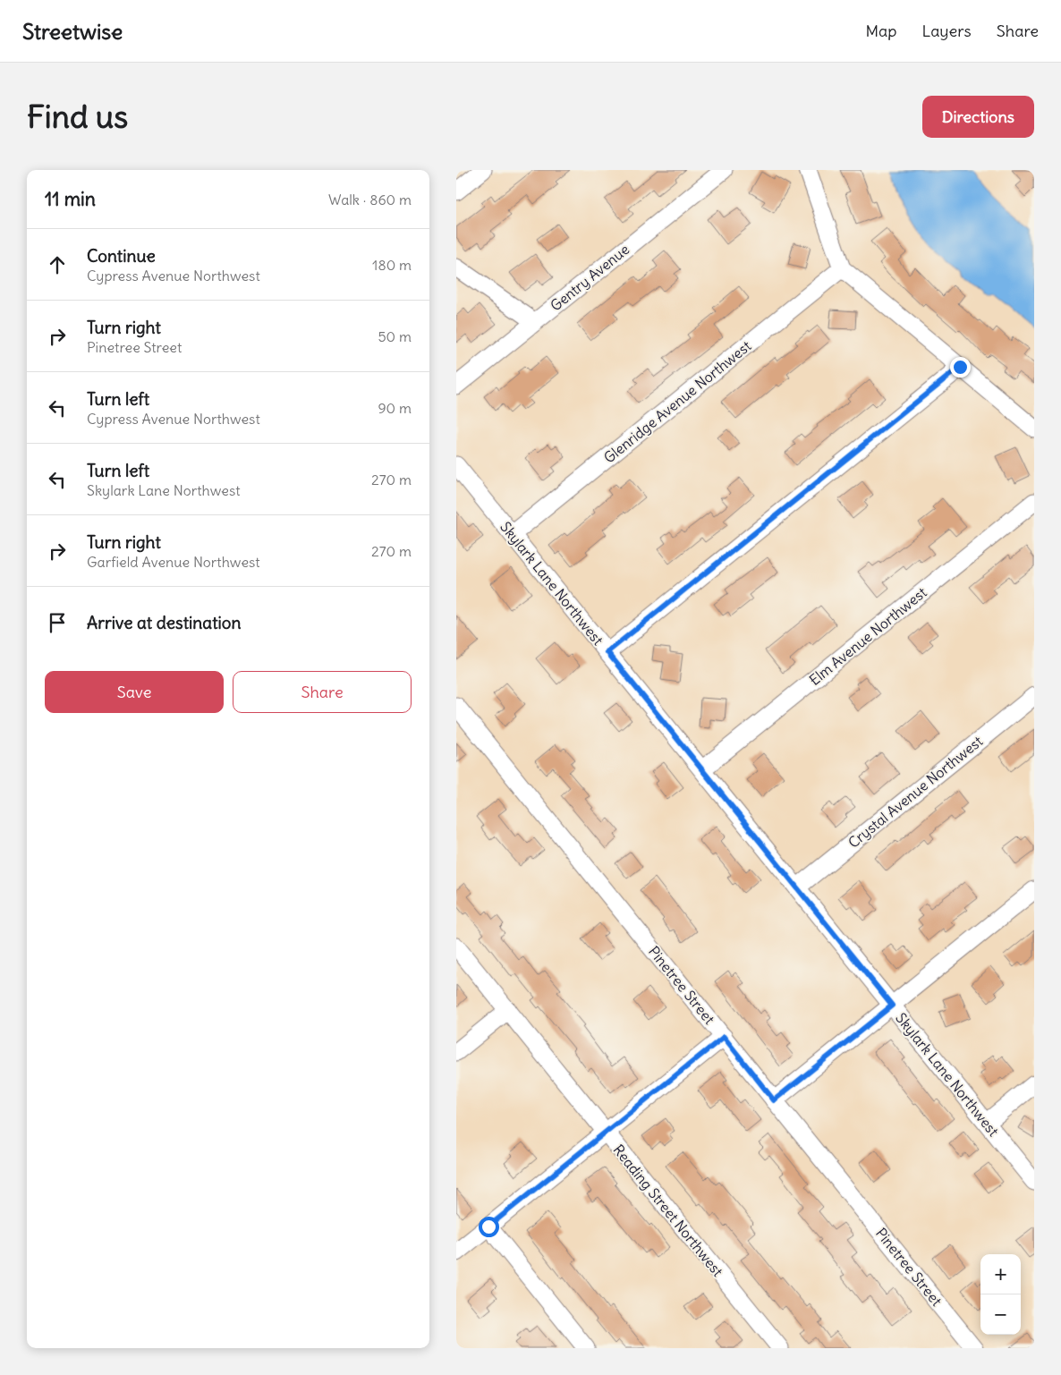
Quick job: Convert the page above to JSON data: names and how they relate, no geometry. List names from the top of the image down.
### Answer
{
  "streets": {
    "street": [
      "Gentry Avenue",
      "Glenridge Avenue Northwest",
      "Skylark Lane Northwest",
      "Elm Avenue Northwest",
      "Crystal Avenue Northwest",
      "Pinetree Street",
      "Reading Street Northwest"
    ]
  },
  "crossings": [
    ["Glenridge Avenue Northwest", "Skylark Lane Northwest"],
    ["Skylark Lane Northwest", "Elm Avenue Northwest"],
    ["Skylark Lane Northwest", "Crystal Avenue Northwest"]
  ],
  "page": {
    "header": "Streetwise",
    "nav": ["Map", "Layers", "Share"],
    "buttons": [
      "Directions",
      ["Save", "Share"]
    ],
    "title": "Find us",
    "heading": ["11 min", "Walk · 860 m"],
    "list": [
      ["Continue", "Cypress Avenue Northwest", "180 m"],
      ["Turn right", "Pinetree Street", "50 m"],
      ["Turn left", "Cypress Avenue Northwest", "90 m"],
      ["Turn left", "Skylark Lane Northwest", "270 m"],
      ["Turn right", "Garfield Avenue Northwest", "270 m"],
      "Arrive at destination"
    ],
    "map_buttons": ["+", "−"]
  }
}
